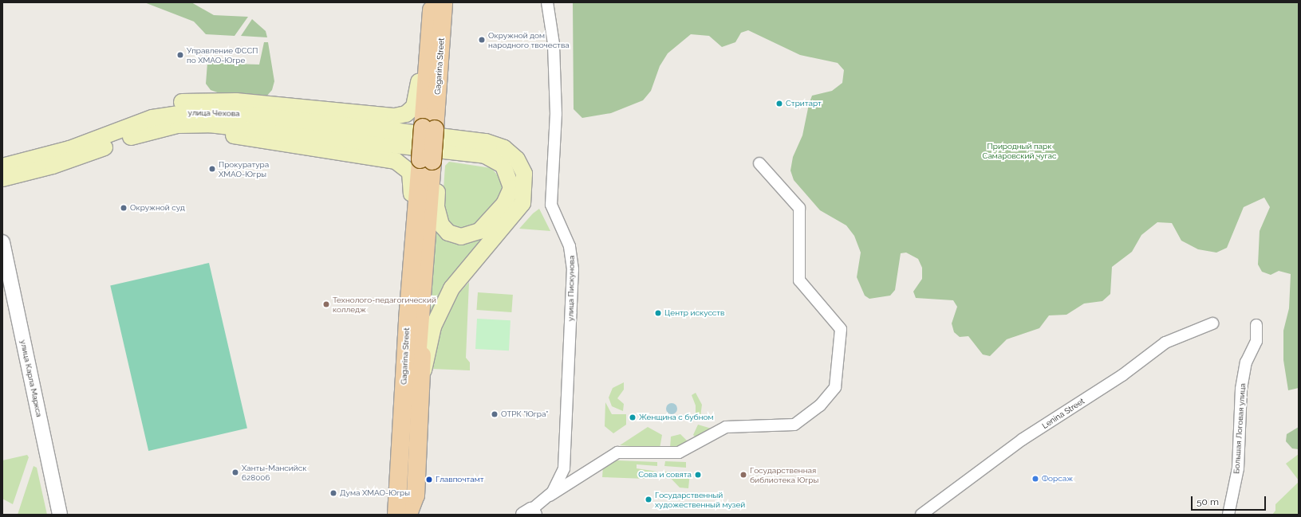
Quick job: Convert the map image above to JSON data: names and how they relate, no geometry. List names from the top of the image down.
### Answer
{
  "streets": {
    "main road": ["Gagarina Street", "улица Чехова"],
    "street": [
      "улица Пискунова",
      "улица Карла Маркса",
      "Lenina Street",
      "Большая Логовая улица"
    ]
  },
  "crossings": [
    ["Gagarina Street", "улица Чехова"]
  ],
  "parks": ["Природный парк Самаровский чугас"],
  "places": [
    "Окружной дом народного твочества",
    "Управление ФССП по ХМАО-Югре",
    "Стритарт",
    "Прокуратура ХМАО-Югры",
    "Окружной суд",
    "Технолого-педагогический колледж",
    "Центр искусств",
    "ОТРК \"Югра\"",
    "Женщина с бубном",
    "Ханты-Мансийск 628006",
    "Сова и совята",
    "Государственная библиотека Югры",
    "Форсаж",
    "Главпочтамт",
    "Дума ХМАО-Югры",
    "Государственный художественный музей"
  ],
  "scale_bar": "50 m"
}
